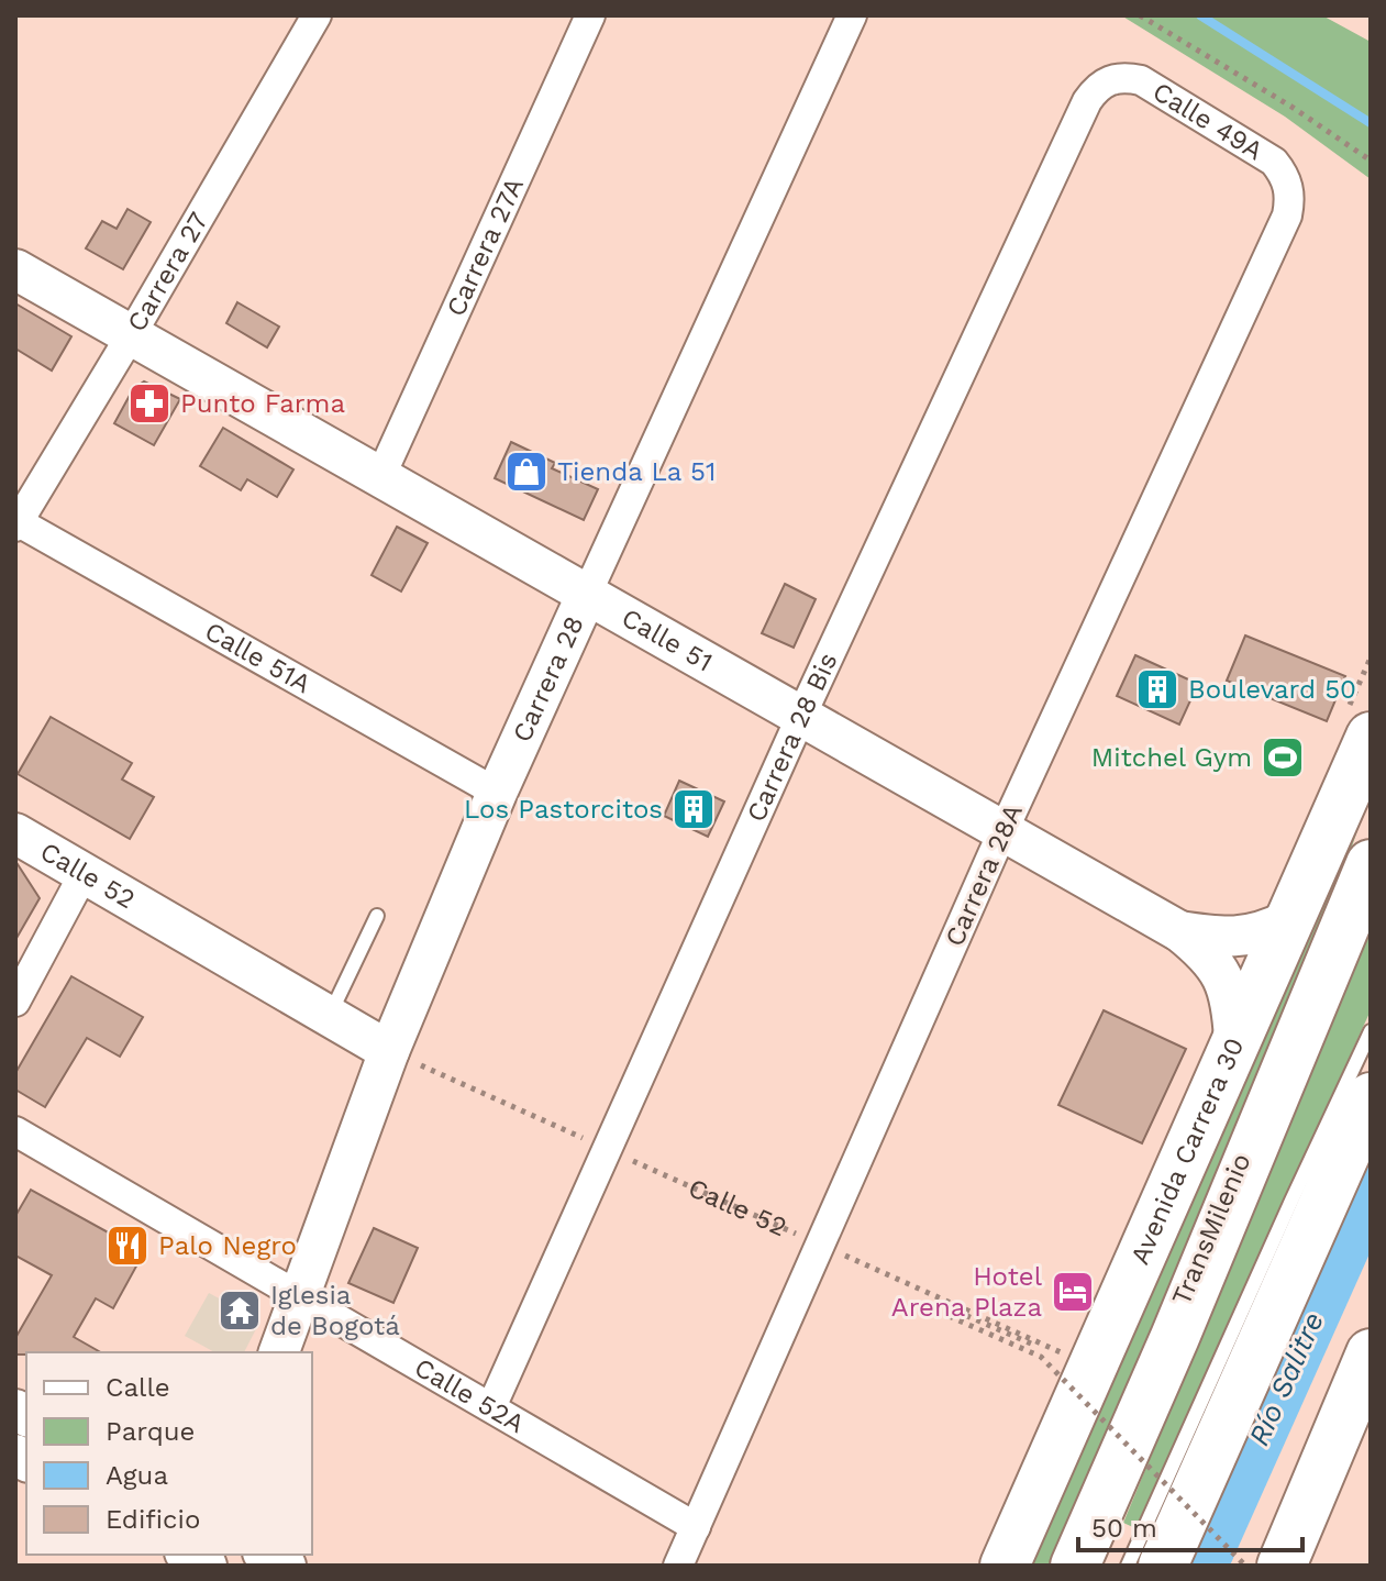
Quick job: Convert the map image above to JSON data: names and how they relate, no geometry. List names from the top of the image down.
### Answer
{
  "streets": {
    "highway": ["Avenida Carrera 30"],
    "street": [
      "Calle 49A",
      "Carrera 27A",
      "Carrera 27",
      "Calle 51",
      "Calle 51A",
      "Carrera 28",
      "Carrera 28 Bis",
      "Carrera 28A",
      "Calle 52",
      "Calle 52A"
    ]
  },
  "crossings": [
    ["Calle 49A", "Carrera 28 Bis"],
    ["Calle 49A", "Carrera 28A"],
    ["Carrera 27A", "Calle 51"],
    ["Carrera 27", "Calle 51"],
    ["Carrera 27", "Calle 51A"],
    ["Calle 51", "Carrera 28"],
    ["Calle 51", "Carrera 28 Bis"],
    ["Calle 51", "Carrera 28A"],
    ["Calle 51", "Avenida Carrera 30"],
    ["Calle 51A", "Carrera 28"],
    ["Carrera 28", "Calle 52"],
    ["Carrera 28", "Calle 52A"],
    ["Carrera 28 Bis", "Calle 52"],
    ["Carrera 28 Bis", "Calle 52A"],
    ["Carrera 28A", "Calle 52"],
    ["Carrera 28A", "Calle 52A"]
  ],
  "water": ["Río Salitre"],
  "places": {
    "pharmacy": ["Punto Farma"],
    "shop": ["Tienda La 51"],
    "building": ["Boulevard 50", "Los Pastorcitos"],
    "sports": ["Mitchel Gym"],
    "restaurant": ["Palo Negro"],
    "hotel": ["Hotel Arena Plaza"],
    "temple": ["Iglesia de Bogotá"]
  },
  "legend": [
    "Calle",
    "Parque",
    "Agua",
    "Edificio"
  ],
  "scale_bar": "50 m"
}
